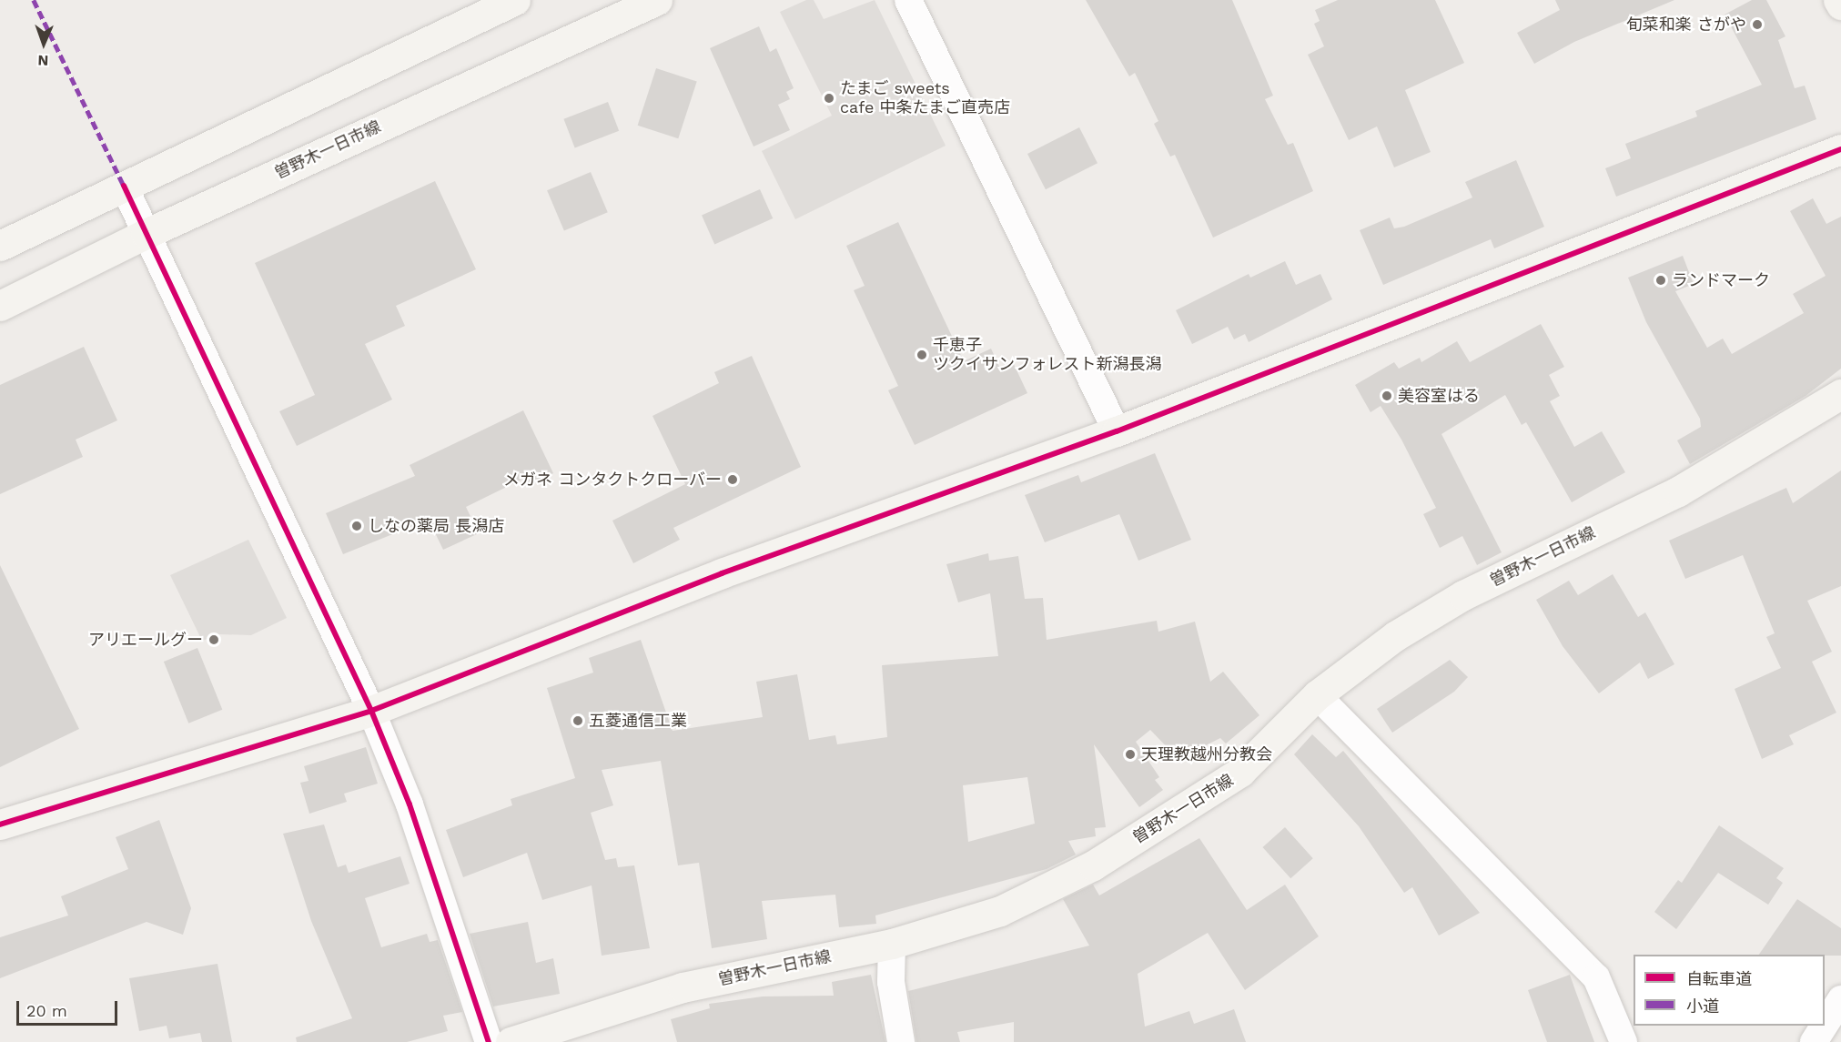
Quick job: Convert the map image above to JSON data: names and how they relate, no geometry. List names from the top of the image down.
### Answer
{
  "streets": {
    "main road": ["曽野木一日市線"]
  },
  "places": [
    "旬菜和楽 さがや",
    "たまご sweets cafe 中条たまご直売店",
    "ランドマーク",
    "千恵子 ツクイサンフォレスト新潟長潟",
    "美容室はる",
    "メガネ コンタクトクローバー",
    "しなの薬局 長潟店",
    "アリエールグー",
    "五菱通信工業",
    "天理教越州分教会"
  ],
  "legend": ["自転車道", "小道"],
  "scale_bar": "20 m",
  "north": "bottom"
}
